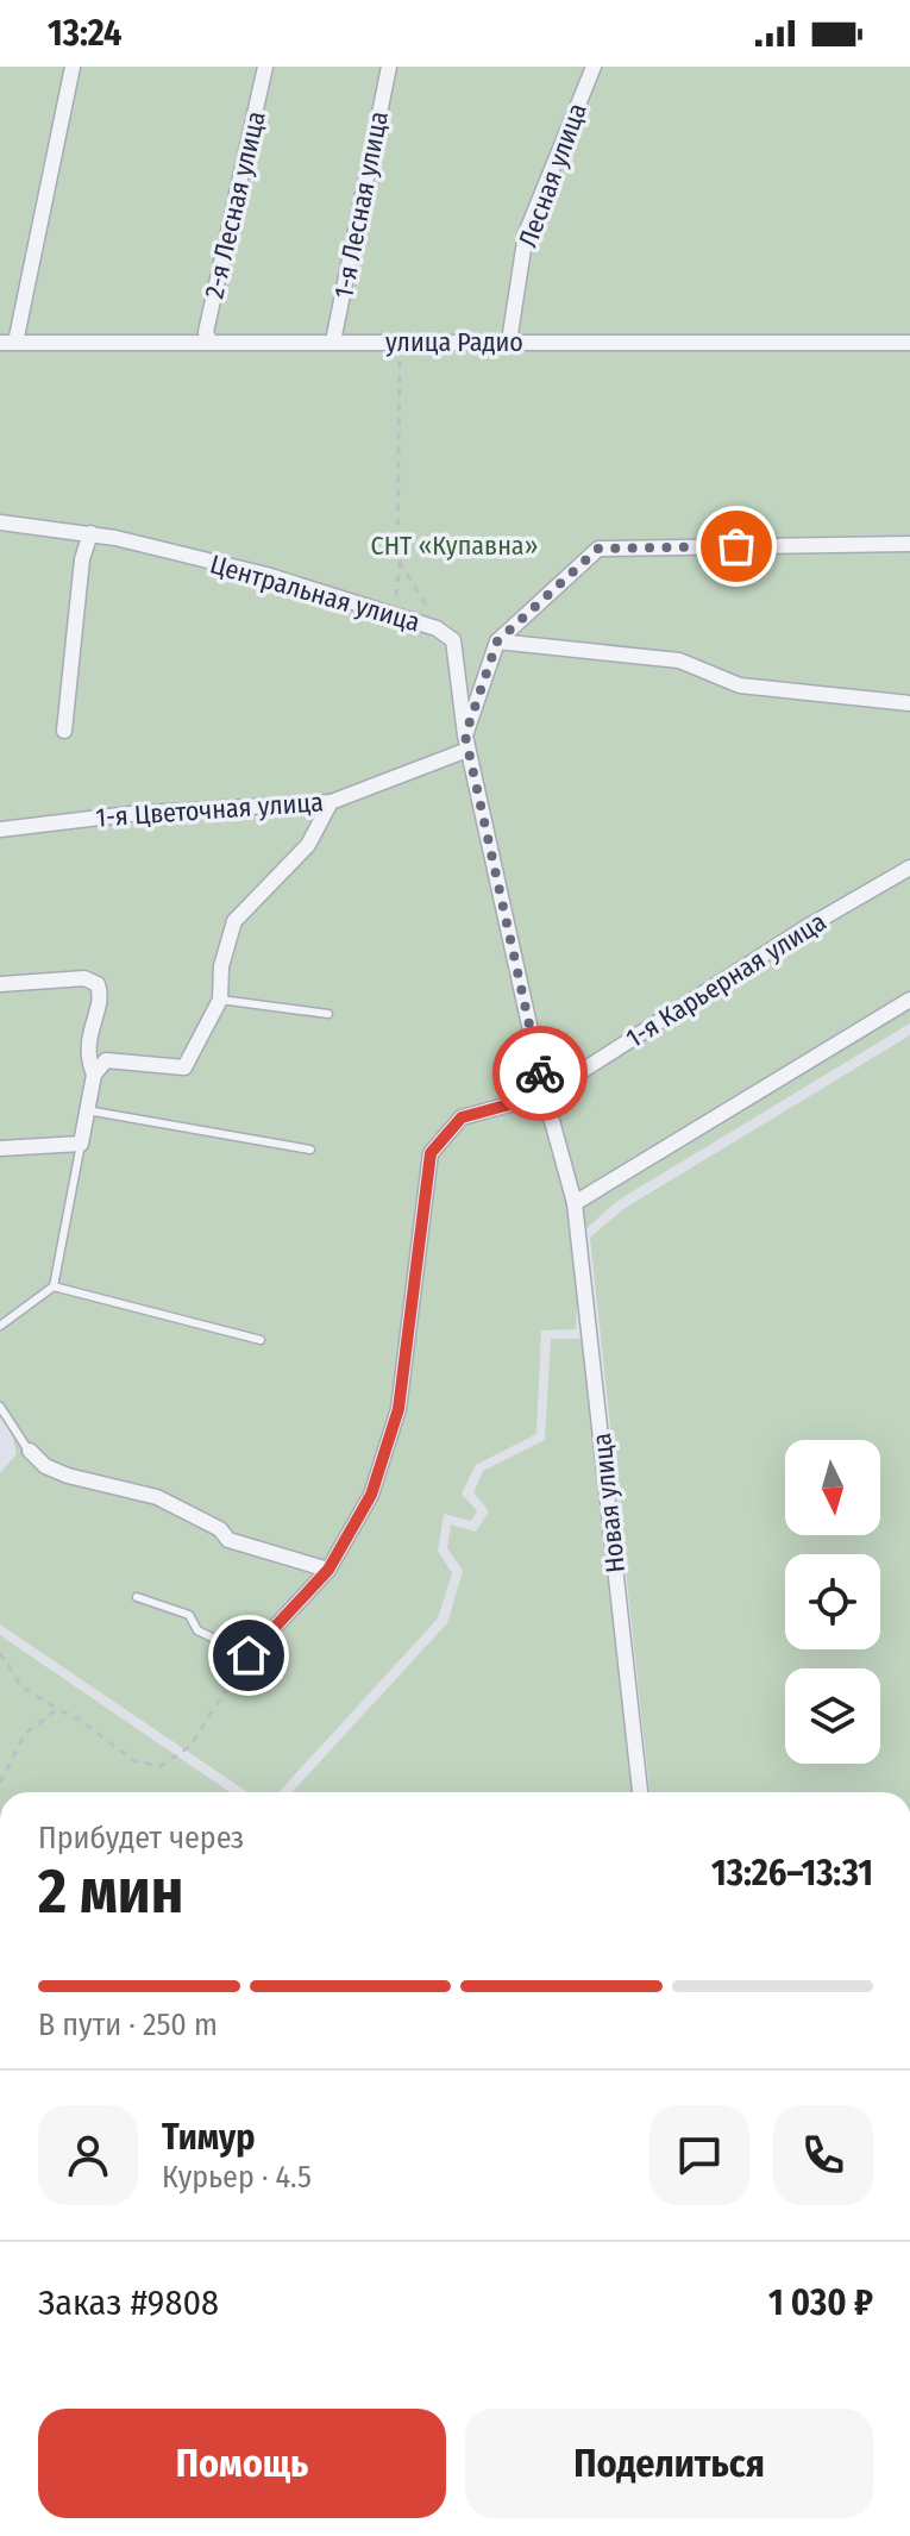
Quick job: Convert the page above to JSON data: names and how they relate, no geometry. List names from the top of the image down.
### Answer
{
  "streets": {
    "street": [
      "Лесная улица",
      "2-я Лесная улица",
      "1-я Лесная улица",
      "улица Радио",
      "Центральная улица",
      "1-я Цветочная улица",
      "1-я Карьерная улица",
      "Новая улица"
    ]
  },
  "crossings": [
    ["Лесная улица", "улица Радио"],
    ["2-я Лесная улица", "улица Радио"],
    ["1-я Лесная улица", "улица Радио"],
    ["Центральная улица", "1-я Цветочная улица"],
    ["Центральная улица", "1-я Карьерная улица"],
    ["Центральная улица", "Новая улица"]
  ],
  "parks": ["СНТ «Купавна»"],
  "north": "bottom",
  "page": {
    "status": "13:24",
    "heading": ["2 мин", "Прибудет через", "13:26–13:31"],
    "panel": [
      "Тимур",
      "Курьер · 4.5",
      "Заказ #9808",
      "1 030 ₽"
    ],
    "bar": "В пути · 250 m",
    "buttons": ["Помощь", "Поделиться"]
  }
}
